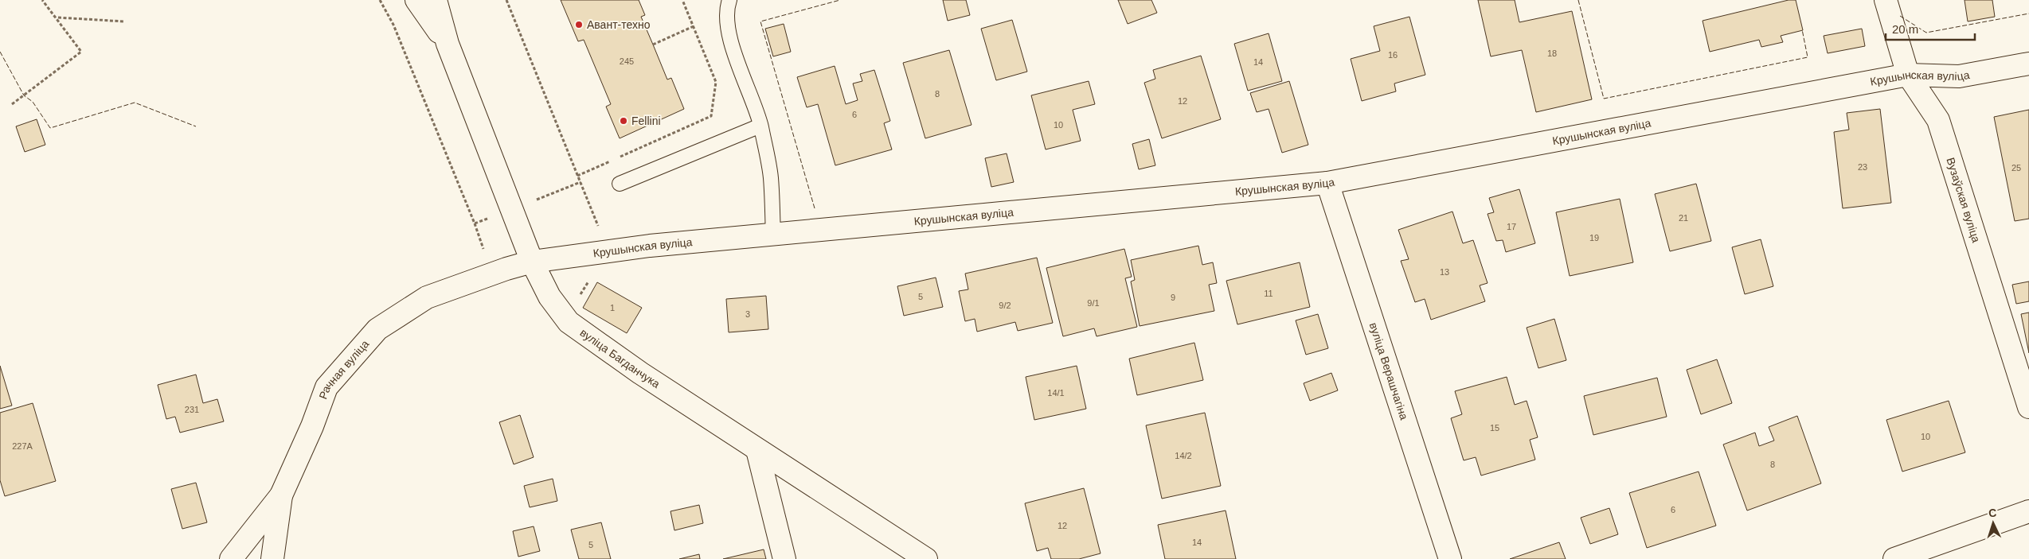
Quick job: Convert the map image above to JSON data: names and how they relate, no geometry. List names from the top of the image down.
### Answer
{
  "streets": {
    "street": [
      "Крушынская вуліца",
      "Вузаўская вуліца",
      "вуліца Багданчука",
      "Рачная вуліца",
      "вуліца Верашчагіна"
    ]
  },
  "crossings": [
    ["Крушынская вуліца", "Вузаўская вуліца"],
    ["Крушынская вуліца", "вуліца Багданчука"],
    ["Крушынская вуліца", "Рачная вуліца"],
    ["Крушынская вуліца", "вуліца Верашчагіна"],
    ["вуліца Багданчука", "Рачная вуліца"]
  ],
  "places": ["Авант-техно", "Fellini"],
  "house_numbers": [
    "18",
    "16",
    "245",
    "14",
    "8",
    "12",
    "6",
    "10",
    "23",
    "25",
    "21",
    "17",
    "19",
    "13",
    "11",
    "5",
    "9",
    "9/1",
    "9/2",
    "1",
    "3",
    "14/1",
    "231",
    "15",
    "10",
    "227А",
    "14/2",
    "8",
    "6",
    "12",
    "14",
    "5"
  ],
  "scale_bar": "20 m",
  "north": "top"
}
